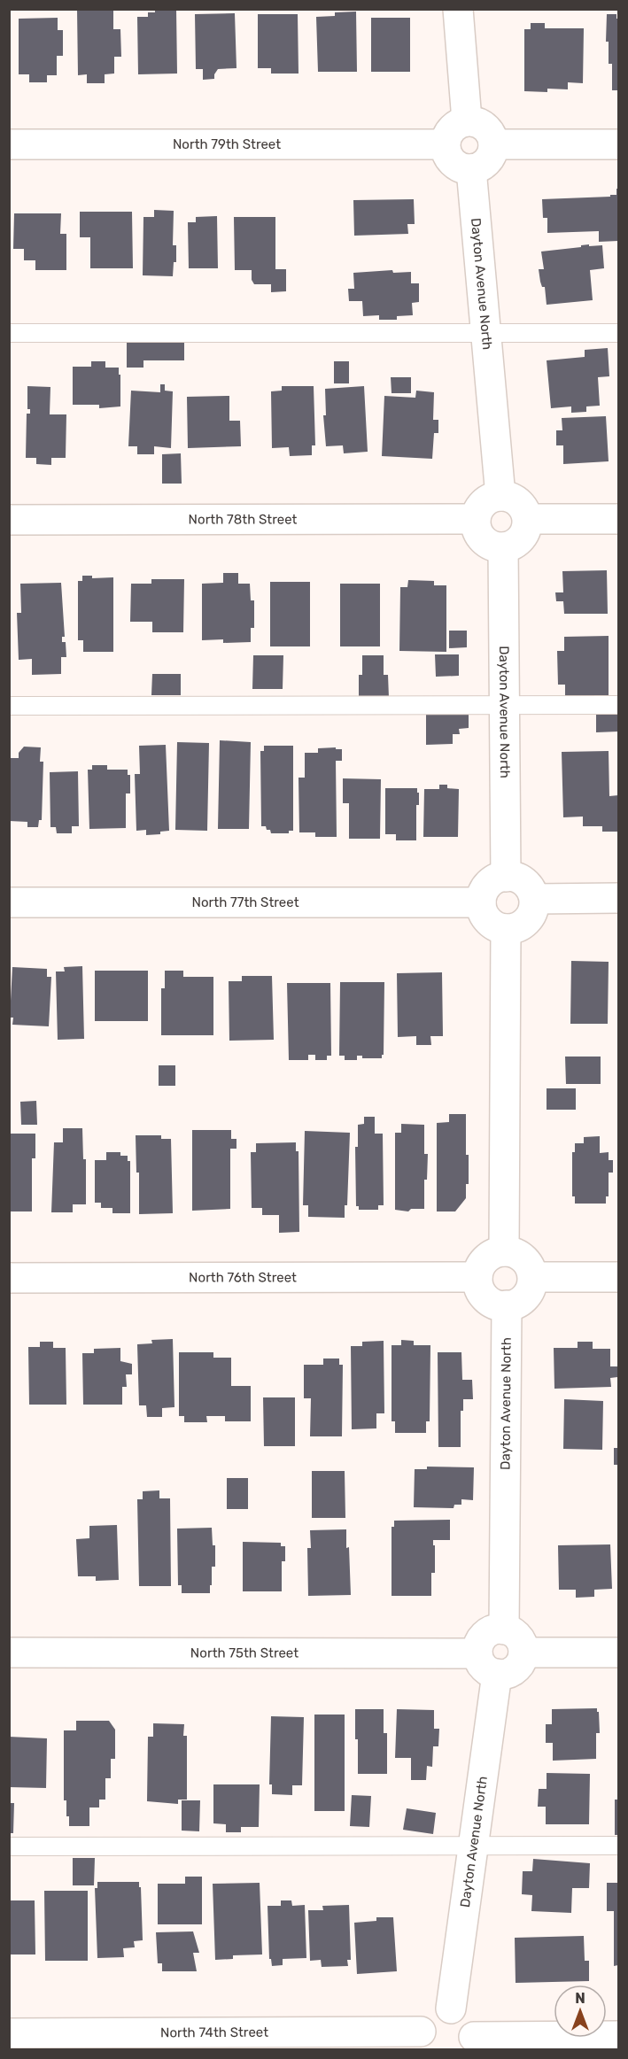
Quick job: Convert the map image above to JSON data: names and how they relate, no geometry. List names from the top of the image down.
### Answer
{
  "streets": {
    "street": [
      "North 79th Street",
      "Dayton Avenue North",
      "North 78th Street",
      "North 77th Street",
      "North 76th Street",
      "North 75th Street",
      "North 74th Street"
    ]
  },
  "crossings": [
    ["North 79th Street", "Dayton Avenue North"],
    ["Dayton Avenue North", "North 78th Street"],
    ["Dayton Avenue North", "North 77th Street"],
    ["Dayton Avenue North", "North 76th Street"],
    ["Dayton Avenue North", "North 75th Street"]
  ],
  "north": "top"
}
